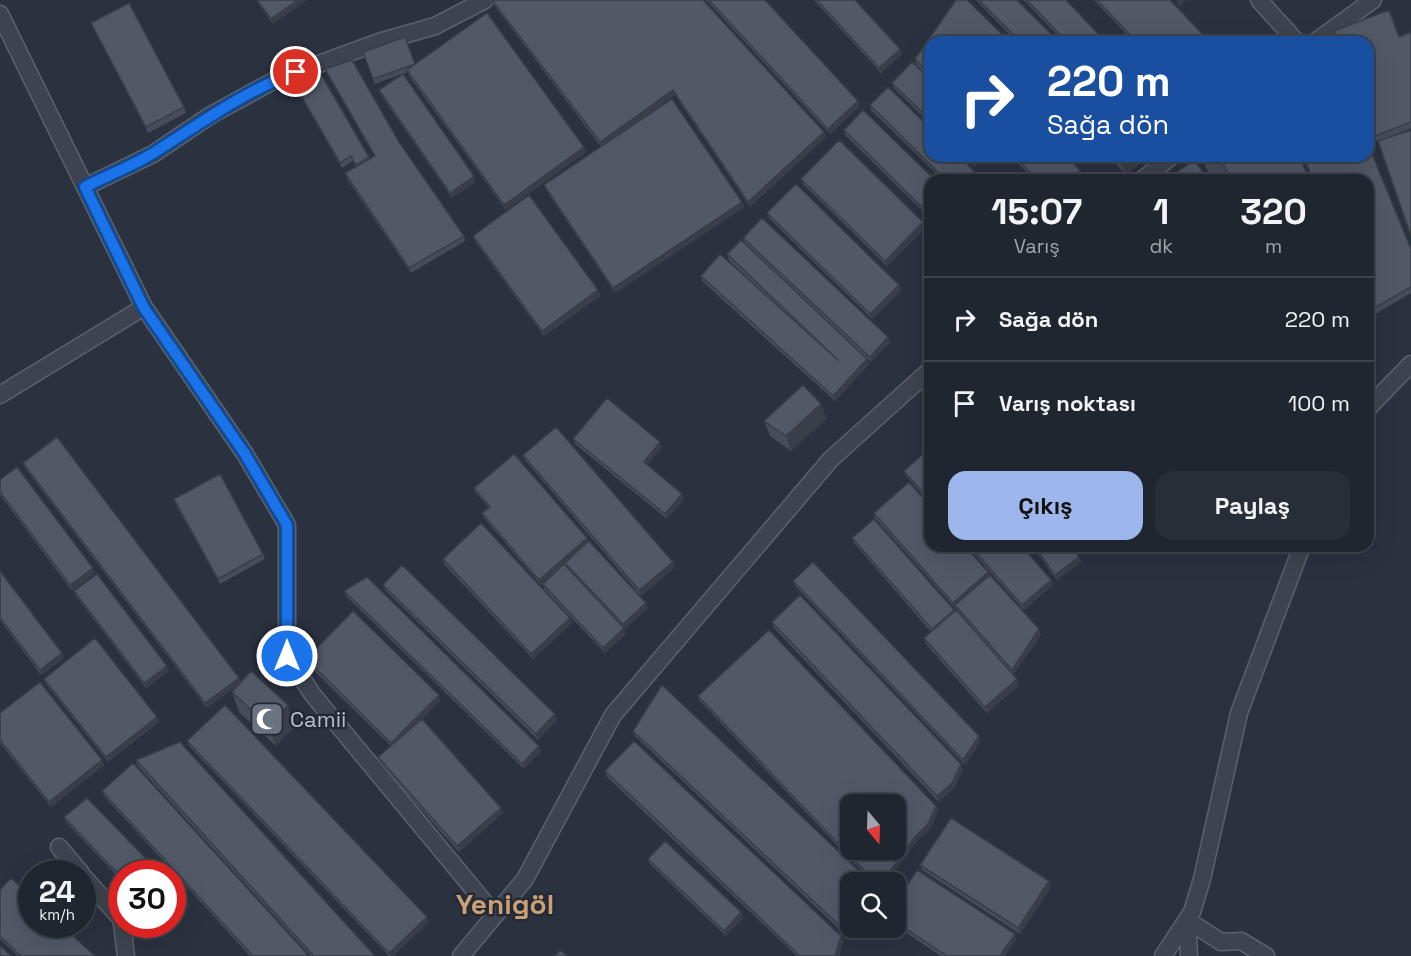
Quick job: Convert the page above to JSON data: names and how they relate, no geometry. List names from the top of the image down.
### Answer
{
  "districts": ["Yenigöl"],
  "places": {
    "mosque": ["Camii"]
  },
  "north": "bottom",
  "page": {
    "turn": ["220 m", "Sağa dön"],
    "eta": [
      "15:07",
      "Varış",
      "1",
      "dk",
      "320",
      "m"
    ],
    "list": [
      {
        "name": "Sağa dön",
        "value": "220 m"
      },
      {
        "name": "Varış noktası",
        "value": "100 m"
      }
    ],
    "buttons": ["Çıkış", "Paylaş"],
    "speed": "24 km/h",
    "limit": "30"
  }
}
